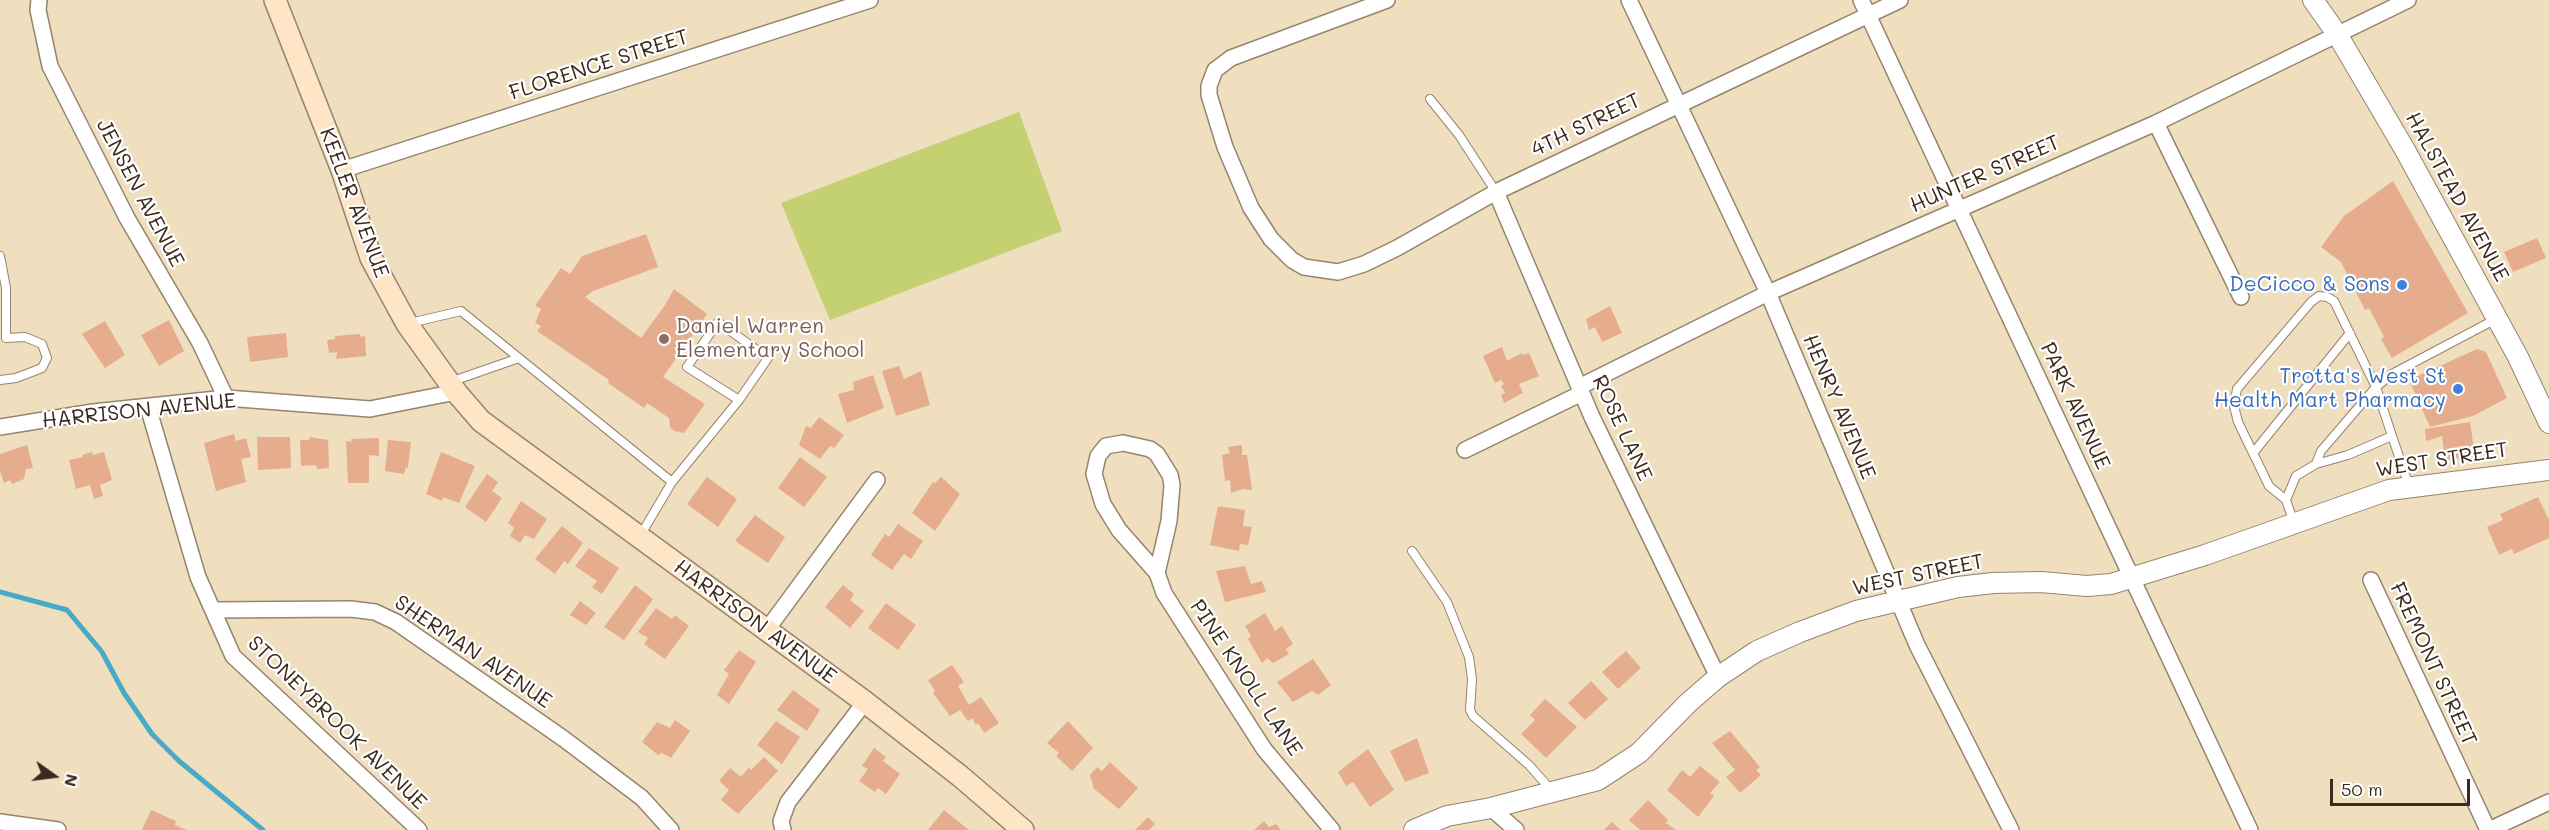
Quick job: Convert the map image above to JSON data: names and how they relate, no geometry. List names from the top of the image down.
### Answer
{
  "streets": {
    "main road": ["KEELER AVENUE", "HARRISON AVENUE"],
    "street": [
      "FLORENCE STREET",
      "4TH STREET",
      "HUNTER STREET",
      "JENSEN AVENUE",
      "HALSTEAD AVENUE",
      "PARK AVENUE",
      "HENRY AVENUE",
      "ROSE LANE",
      "WEST STREET",
      "SHERMAN AVENUE",
      "FREMONT STREET",
      "PINE KNOLL LANE",
      "STONEYBROOK AVENUE"
    ]
  },
  "crossings": [
    ["FLORENCE STREET", "KEELER AVENUE"],
    ["4TH STREET", "PARK AVENUE"],
    ["4TH STREET", "HENRY AVENUE"],
    ["4TH STREET", "ROSE LANE"],
    ["HUNTER STREET", "HALSTEAD AVENUE"],
    ["HUNTER STREET", "PARK AVENUE"],
    ["HUNTER STREET", "HENRY AVENUE"],
    ["HUNTER STREET", "ROSE LANE"],
    ["JENSEN AVENUE", "HARRISON AVENUE"],
    ["KEELER AVENUE", "HARRISON AVENUE"],
    ["PARK AVENUE", "WEST STREET"],
    ["HENRY AVENUE", "WEST STREET"],
    ["HARRISON AVENUE", "STONEYBROOK AVENUE"],
    ["ROSE LANE", "WEST STREET"],
    ["SHERMAN AVENUE", "STONEYBROOK AVENUE"]
  ],
  "places": ["DeCicco & Sons", "Daniel Warren Elementary School", "Trotta's West St Health Mart Pharmacy"],
  "scale_bar": "50 m",
  "north": "right"
}
